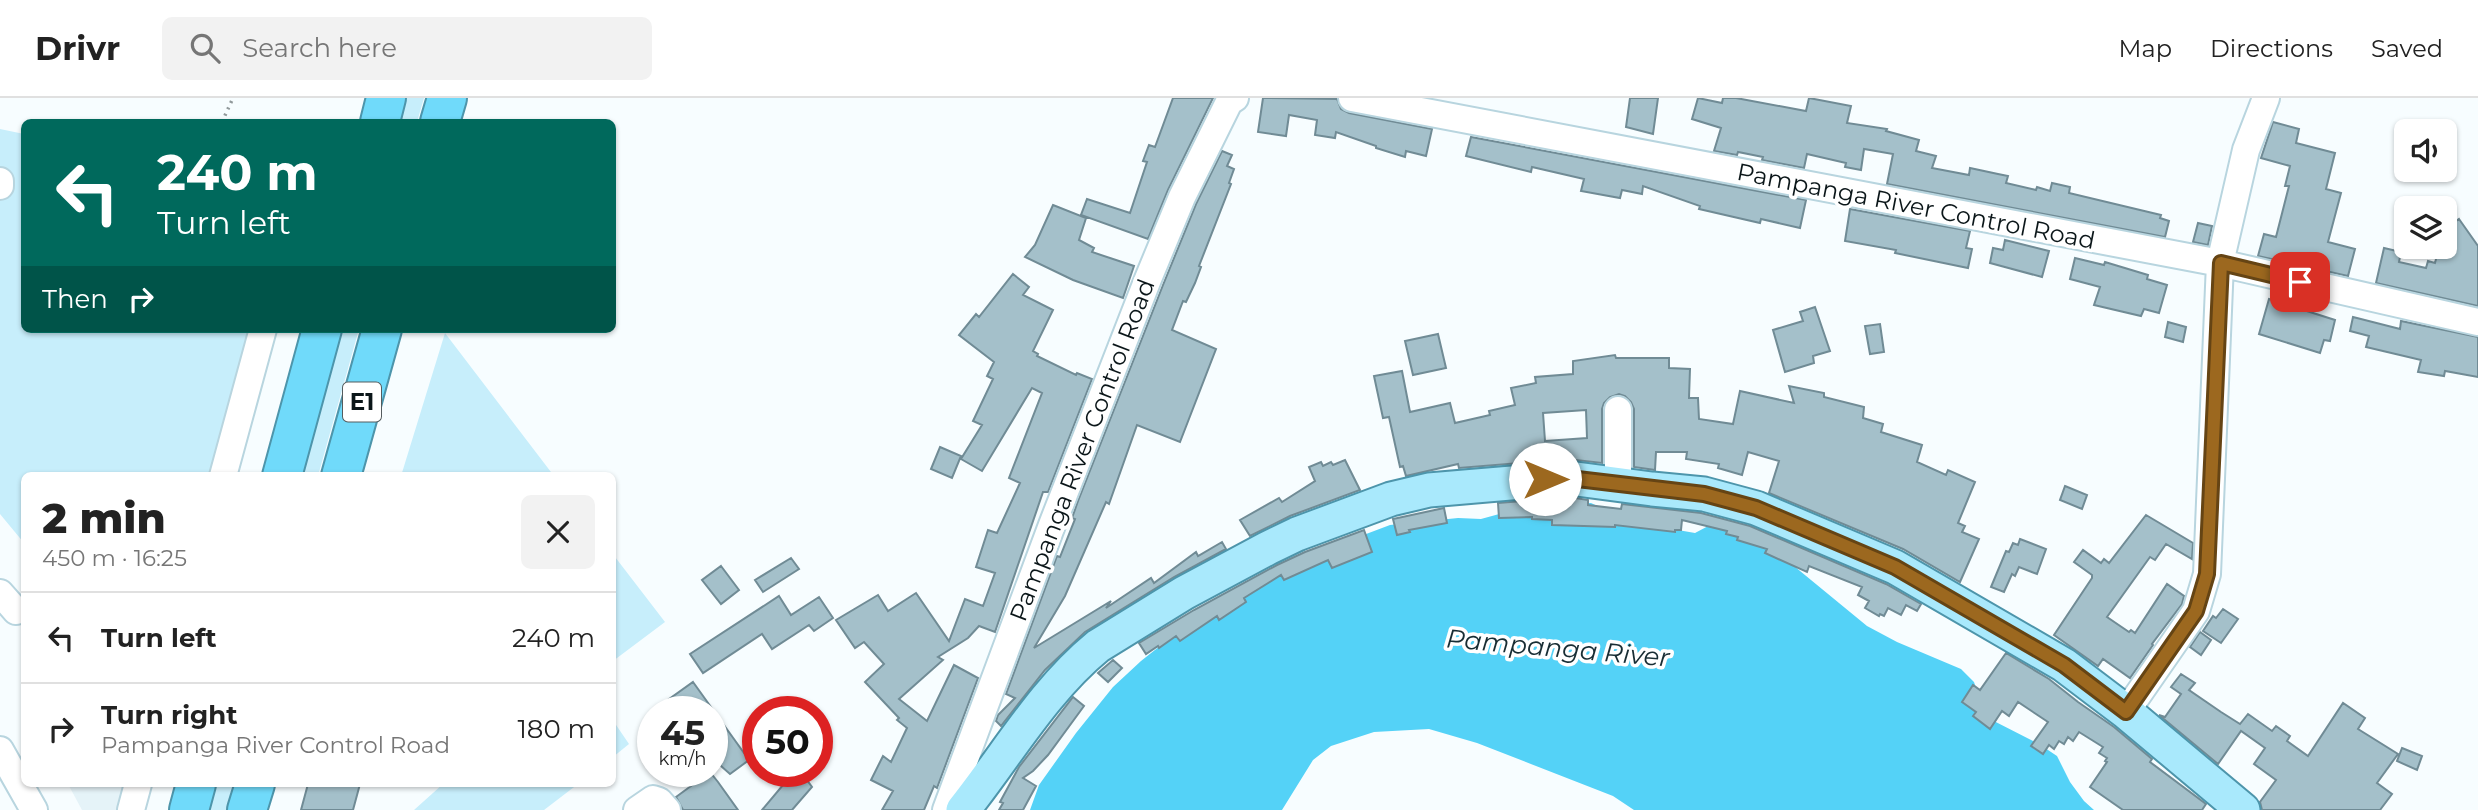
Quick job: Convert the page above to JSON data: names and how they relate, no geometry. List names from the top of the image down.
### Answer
{
  "streets": {
    "highway": ["E1"],
    "street": ["Pampanga River Control Road"]
  },
  "water": ["Pampanga River"],
  "page": {
    "header": "Drivr",
    "search": "Search here",
    "nav": ["Map", "Directions", "Saved"],
    "turn": ["240 m", "Turn left"],
    "then": "Then",
    "heading": ["2 min", "450 m · 16:25"],
    "list": [
      {
        "name": "Turn left",
        "value": "240 m"
      },
      {
        "name": "Turn right",
        "note": "Pampanga River Control Road",
        "value": "180 m"
      }
    ],
    "speed": "45 km/h",
    "limit": "50"
  }
}
